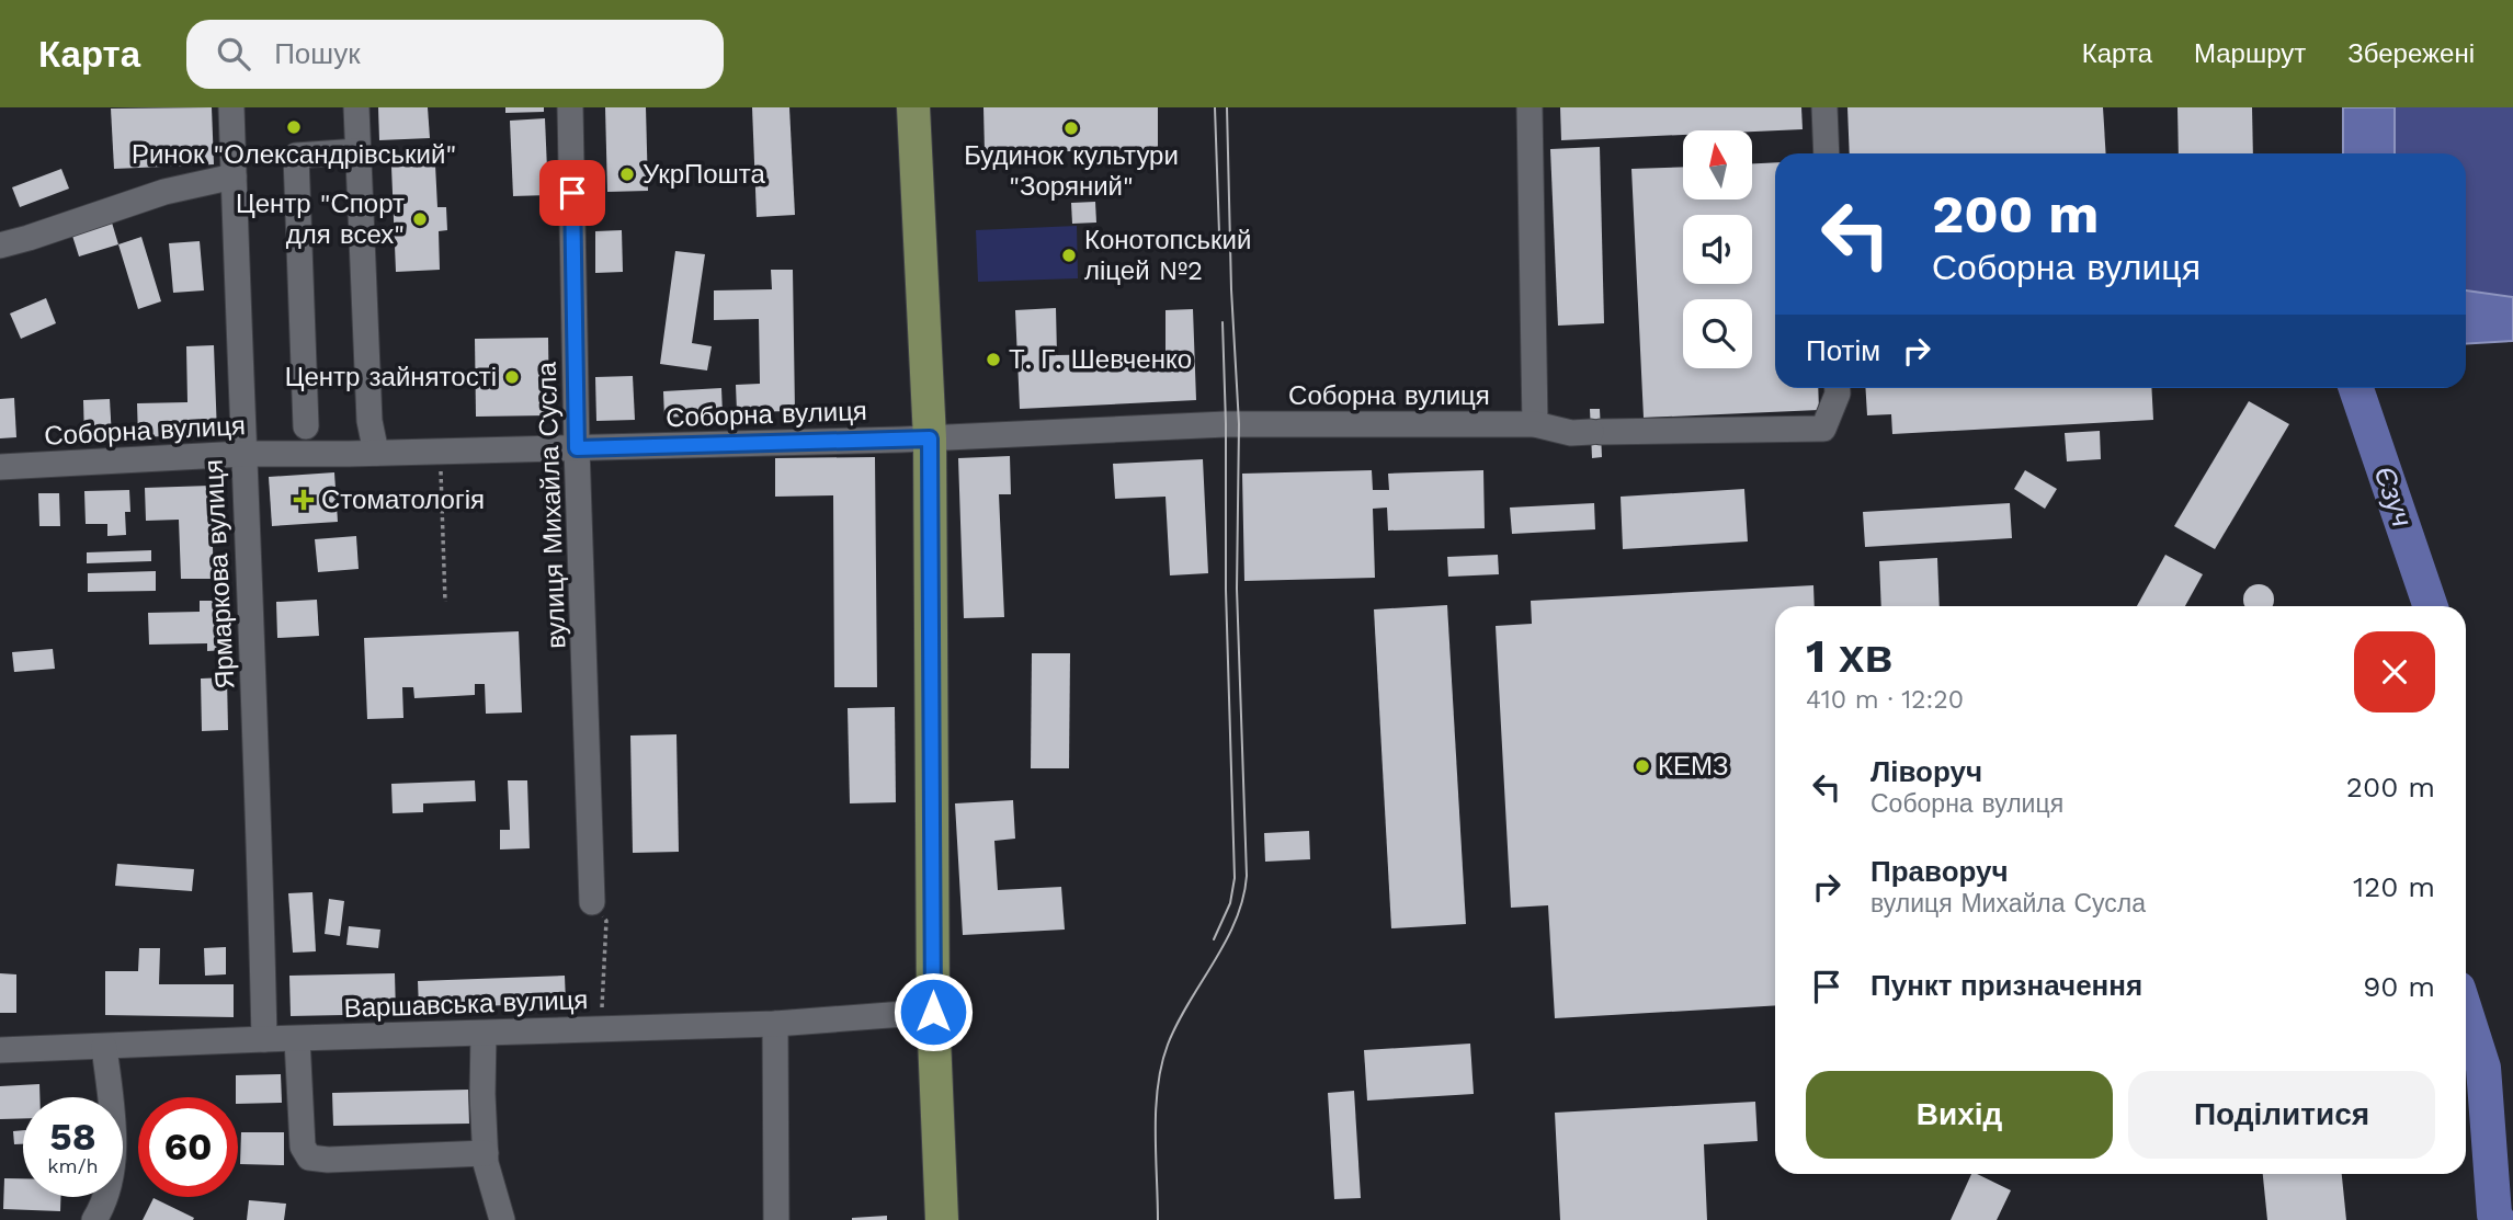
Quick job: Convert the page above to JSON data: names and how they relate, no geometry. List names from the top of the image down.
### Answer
{
  "streets": {
    "street": [
      "Соборна вулиця",
      "вулиця Михайла Сусла",
      "Ярмаркова вулиця",
      "Варшавська вулиця"
    ]
  },
  "crossings": [
    ["Соборна вулиця", "вулиця Михайла Сусла"],
    ["Соборна вулиця", "Ярмаркова вулиця"],
    ["Ярмаркова вулиця", "Варшавська вулиця"]
  ],
  "water": ["Єзуч"],
  "places": {
    "other": [
      "Ринок \"Олександрівський\"",
      "Будинок культури \"Зоряний\"",
      "УкрПошта",
      "Центр \"Спорт для всех\"",
      "Конотопський ліцей №2",
      "Т. Г. Шевченко",
      "Центр зайнятості",
      "КЕМЗ"
    ],
    "health": ["Стоматологія"]
  },
  "north": "top",
  "page": {
    "header": "Карта",
    "search": "Пошук",
    "nav": ["Карта", "Маршрут", "Збережені"],
    "turn": ["200 m", "Соборна вулиця"],
    "then": "Потім",
    "heading": ["1 хв", "410 m · 12:20"],
    "list": [
      {
        "name": "Ліворуч",
        "note": "Соборна вулиця",
        "value": "200 m"
      },
      {
        "name": "Праворуч",
        "note": "вулиця Михайла Сусла",
        "value": "120 m"
      },
      {
        "name": "Пункт призначення",
        "value": "90 m"
      }
    ],
    "buttons": ["Вихід", "Поділитися"],
    "speed": "58 km/h",
    "limit": "60"
  }
}
